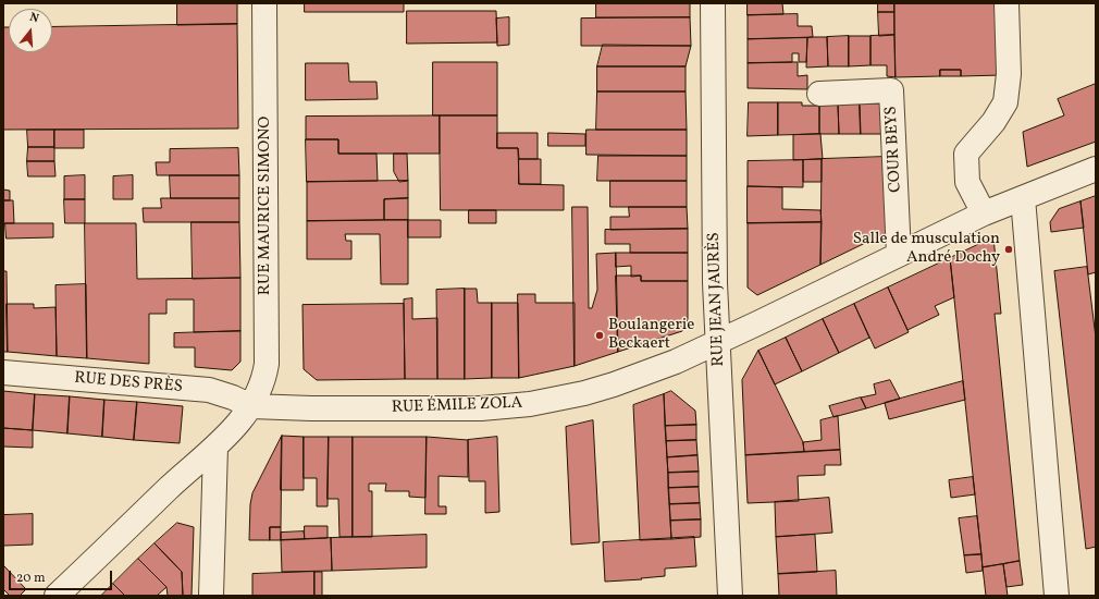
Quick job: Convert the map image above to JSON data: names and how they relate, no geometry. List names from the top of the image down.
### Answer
{
  "streets": {
    "street": [
      "COUR BEYS",
      "RUE MAURICE SIMONO",
      "RUE JEAN JAURÈS",
      "RUE DES PRÈS",
      "RUE ÉMILE ZOLA"
    ]
  },
  "crossings": [
    ["COUR BEYS", "RUE ÉMILE ZOLA"],
    ["RUE MAURICE SIMONO", "RUE DES PRÈS"],
    ["RUE MAURICE SIMONO", "RUE ÉMILE ZOLA"],
    ["RUE JEAN JAURÈS", "RUE ÉMILE ZOLA"],
    ["RUE DES PRÈS", "RUE ÉMILE ZOLA"]
  ],
  "places": ["Salle de musculation André Dochy", "Boulangerie Beckaert"],
  "scale_bar": "20 m",
  "north": "top"
}
